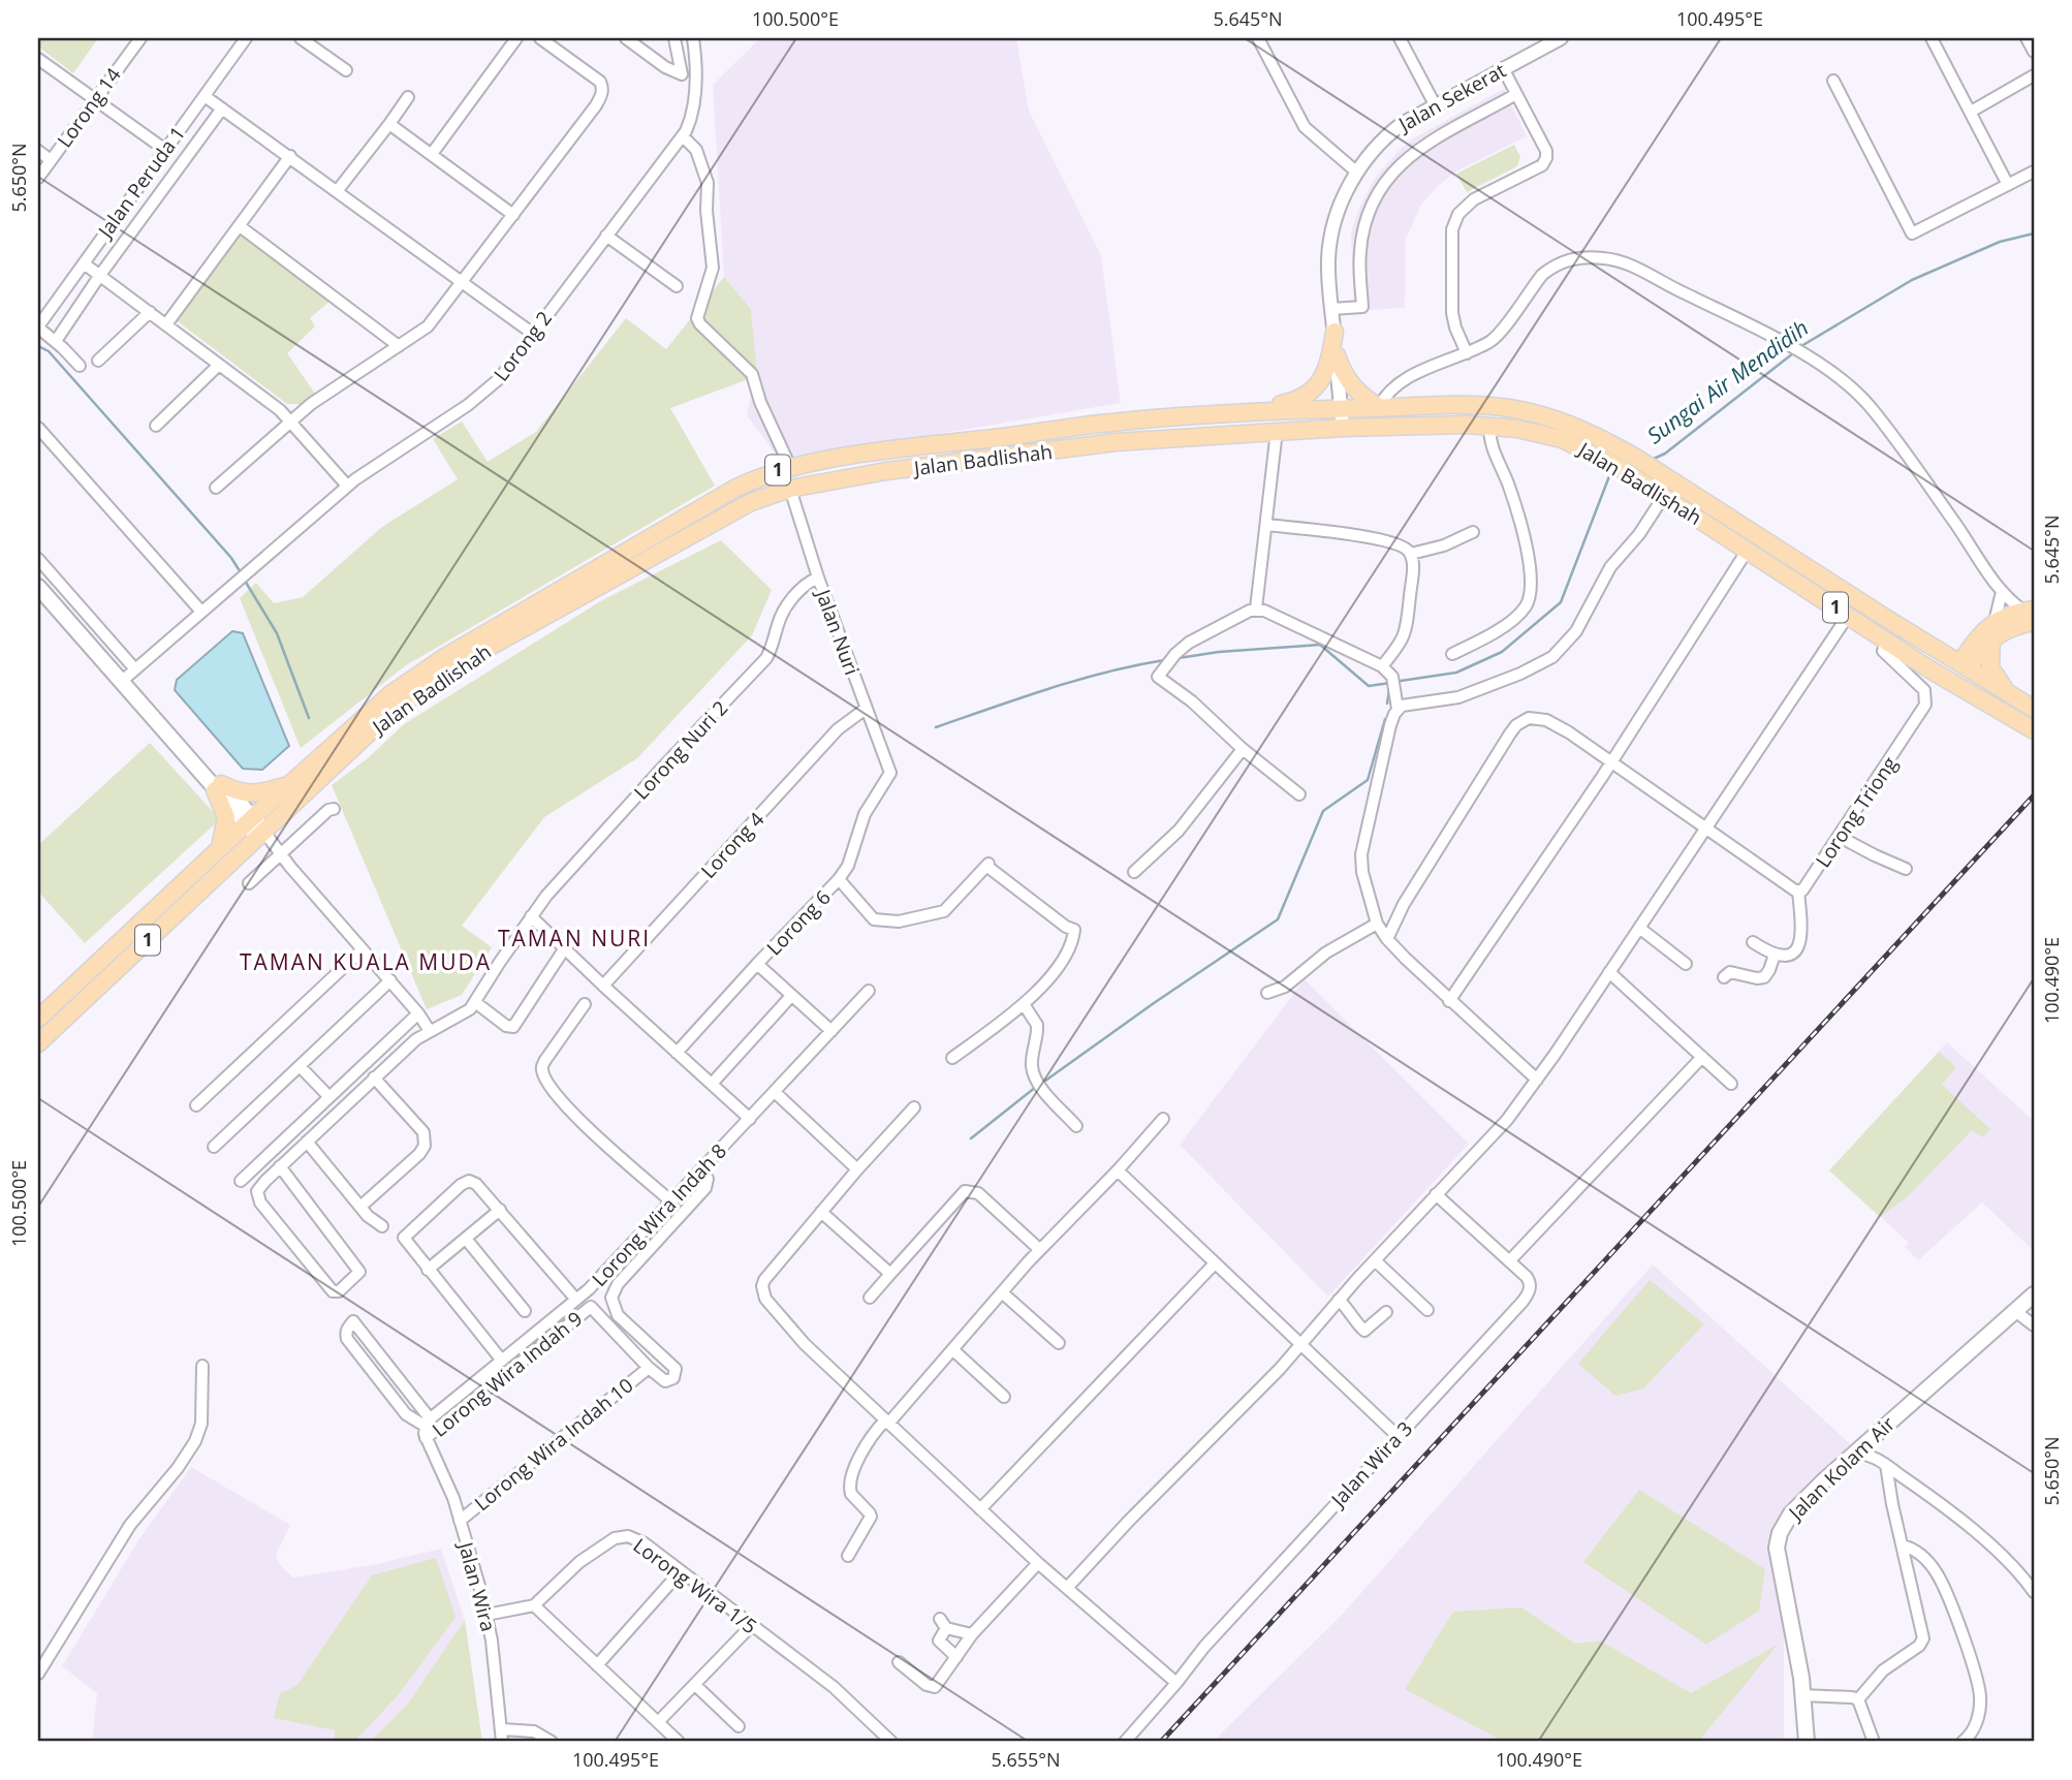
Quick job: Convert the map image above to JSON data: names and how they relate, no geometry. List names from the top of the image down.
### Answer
{
  "streets": {
    "main road": ["Jalan Badlishah", "1", "Jalan Kolam Air"],
    "street": [
      "Jalan Sekerat",
      "Lorong 14",
      "Jalan Peruda 1",
      "Lorong 2",
      "Jalan Nuri",
      "Lorong Nuri 2",
      "Lorong Triong",
      "Lorong 4",
      "Lorong 6",
      "Lorong Wira Indah 8",
      "Lorong Wira Indah 9",
      "Lorong Wira Indah 10",
      "Jalan Wira 3",
      "Lorong Wira 1/5",
      "Jalan Wira"
    ]
  },
  "crossings": [
    ["Jalan Sekerat", "Jalan Badlishah"],
    ["Jalan Badlishah", "Jalan Nuri"],
    ["Jalan Badlishah", "Lorong Triong"],
    ["Jalan Nuri", "Lorong Nuri 2"],
    ["Jalan Nuri", "Lorong 4"],
    ["Jalan Nuri", "Lorong 6"],
    ["Lorong Wira Indah 9", "Lorong Wira Indah 10"],
    ["Lorong Wira Indah 9", "Jalan Wira"],
    ["Lorong Wira Indah 10", "Jalan Wira"]
  ],
  "districts": ["TAMAN NURI", "TAMAN KUALA MUDA"],
  "water": ["Sungai Air Mendidih"],
  "coordinates": [
    "100.500°E",
    "5.645°N",
    "100.495°E",
    "5.650°N",
    "100.490°E",
    "5.655°N"
  ]
}
